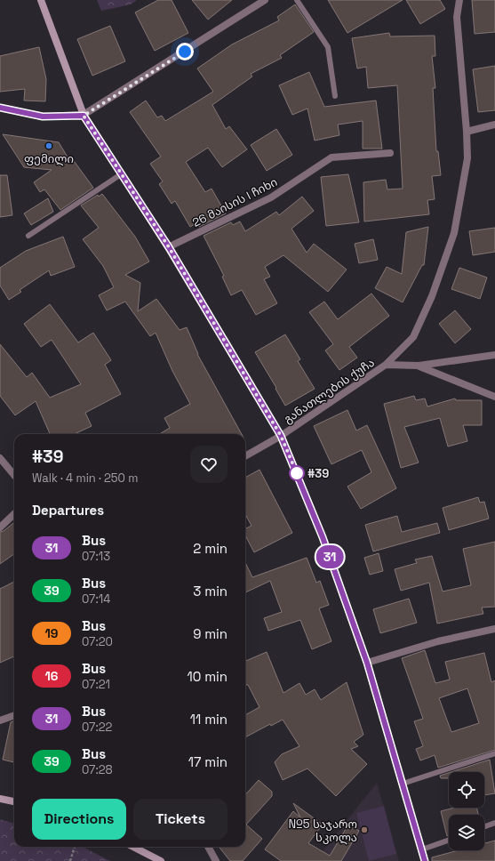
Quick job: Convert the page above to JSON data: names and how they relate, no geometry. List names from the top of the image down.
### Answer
{
  "streets": {
    "street": ["26 მაისის I ჩიხი", "განათლების ქუჩა"]
  },
  "places": ["ფემილი", "#39", "№5 საჯარო სკოლა"],
  "lines": ["bus line 31"],
  "page": {
    "on_map": "31",
    "heading": [
      ["#39", "Walk · 4 min · 250 m"],
      "Departures"
    ],
    "list": [
      {
        "mark": "31",
        "name": "Bus",
        "note": "07:13",
        "value": "2 min"
      },
      {
        "mark": "39",
        "name": "Bus",
        "note": "07:14",
        "value": "3 min"
      },
      {
        "mark": "19",
        "name": "Bus",
        "note": "07:20",
        "value": "9 min"
      },
      {
        "mark": "16",
        "name": "Bus",
        "note": "07:21",
        "value": "10 min"
      },
      {
        "mark": "31",
        "name": "Bus",
        "note": "07:22",
        "value": "11 min"
      },
      {
        "mark": "39",
        "name": "Bus",
        "note": "07:28",
        "value": "17 min"
      }
    ],
    "buttons": ["Directions", "Tickets"]
  }
}
